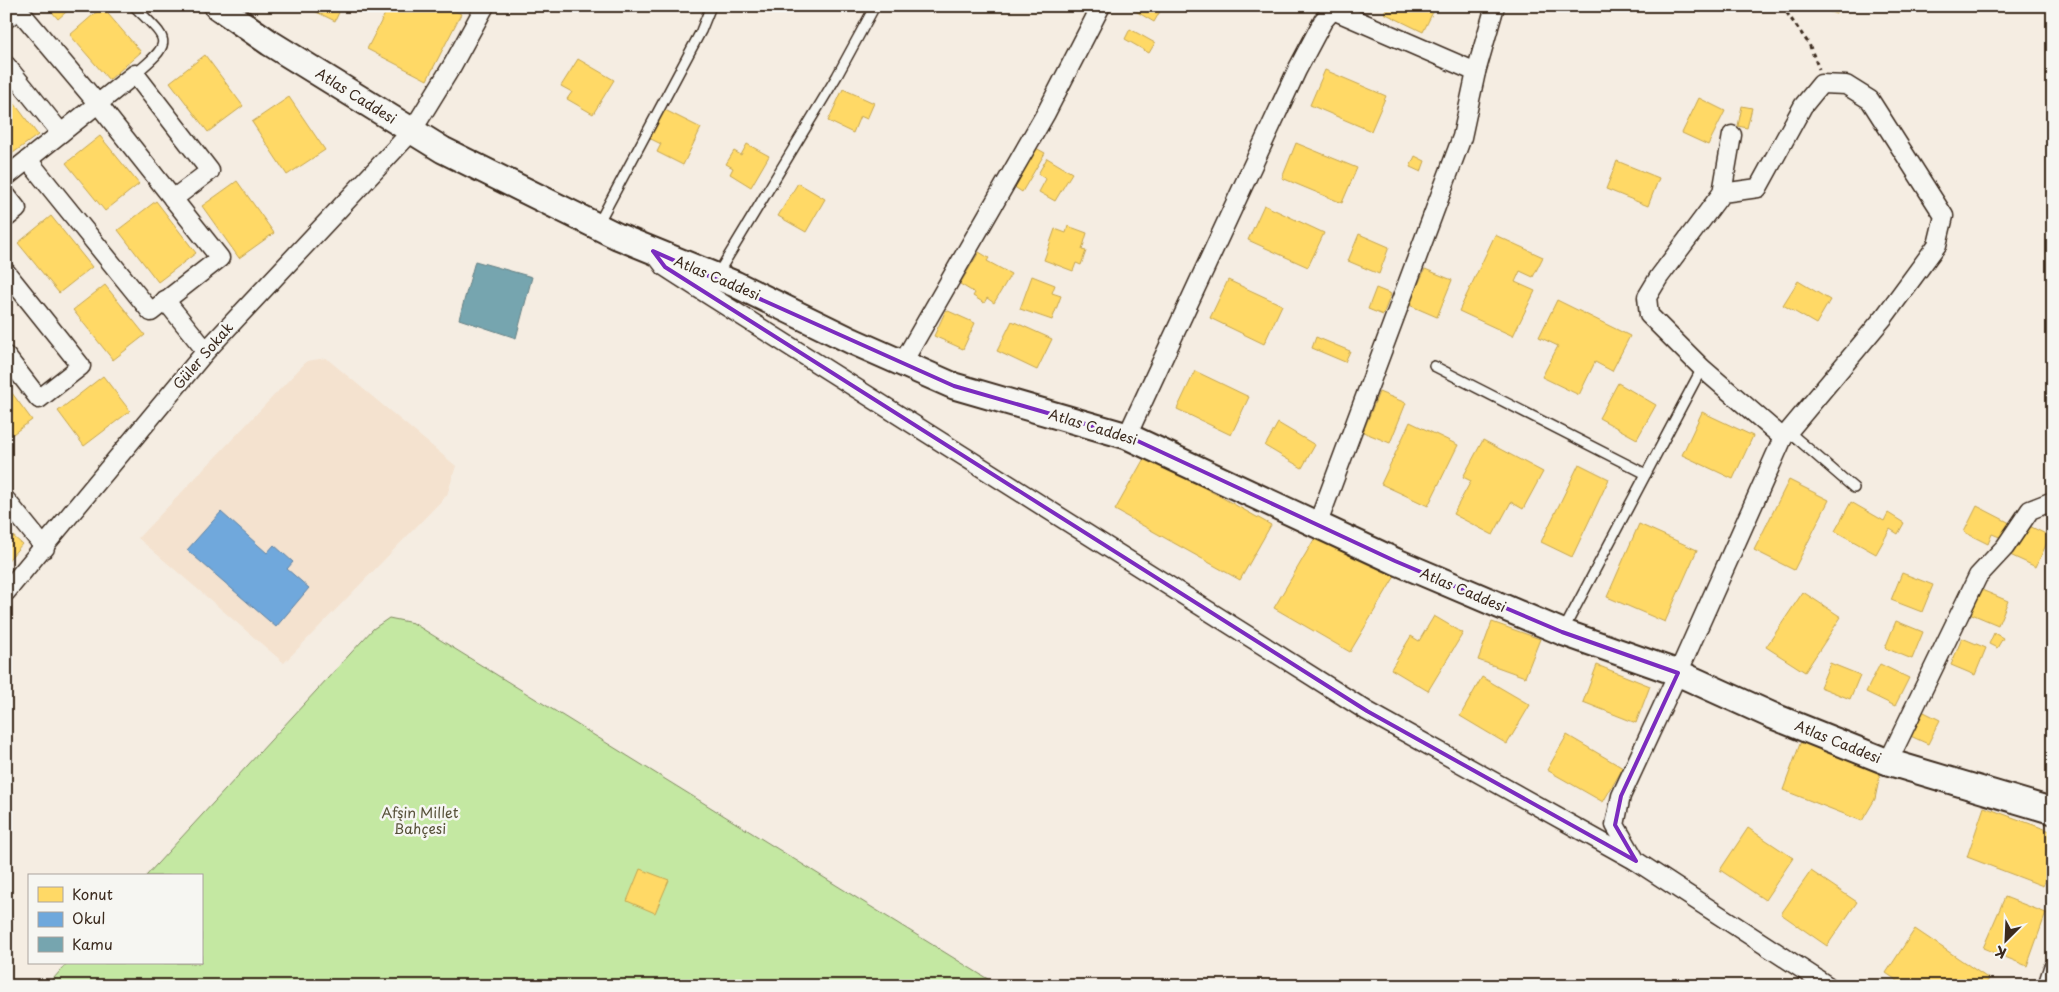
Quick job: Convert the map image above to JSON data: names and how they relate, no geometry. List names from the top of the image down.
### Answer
{
  "streets": {
    "street": ["Atlas Caddesi", "Güler Sokak"]
  },
  "crossings": [
    ["Atlas Caddesi", "Güler Sokak"]
  ],
  "parks": ["Afşin Millet Bahçesi"],
  "legend": ["Konut", "Okul", "Kamu"],
  "north": "bottom left"
}
